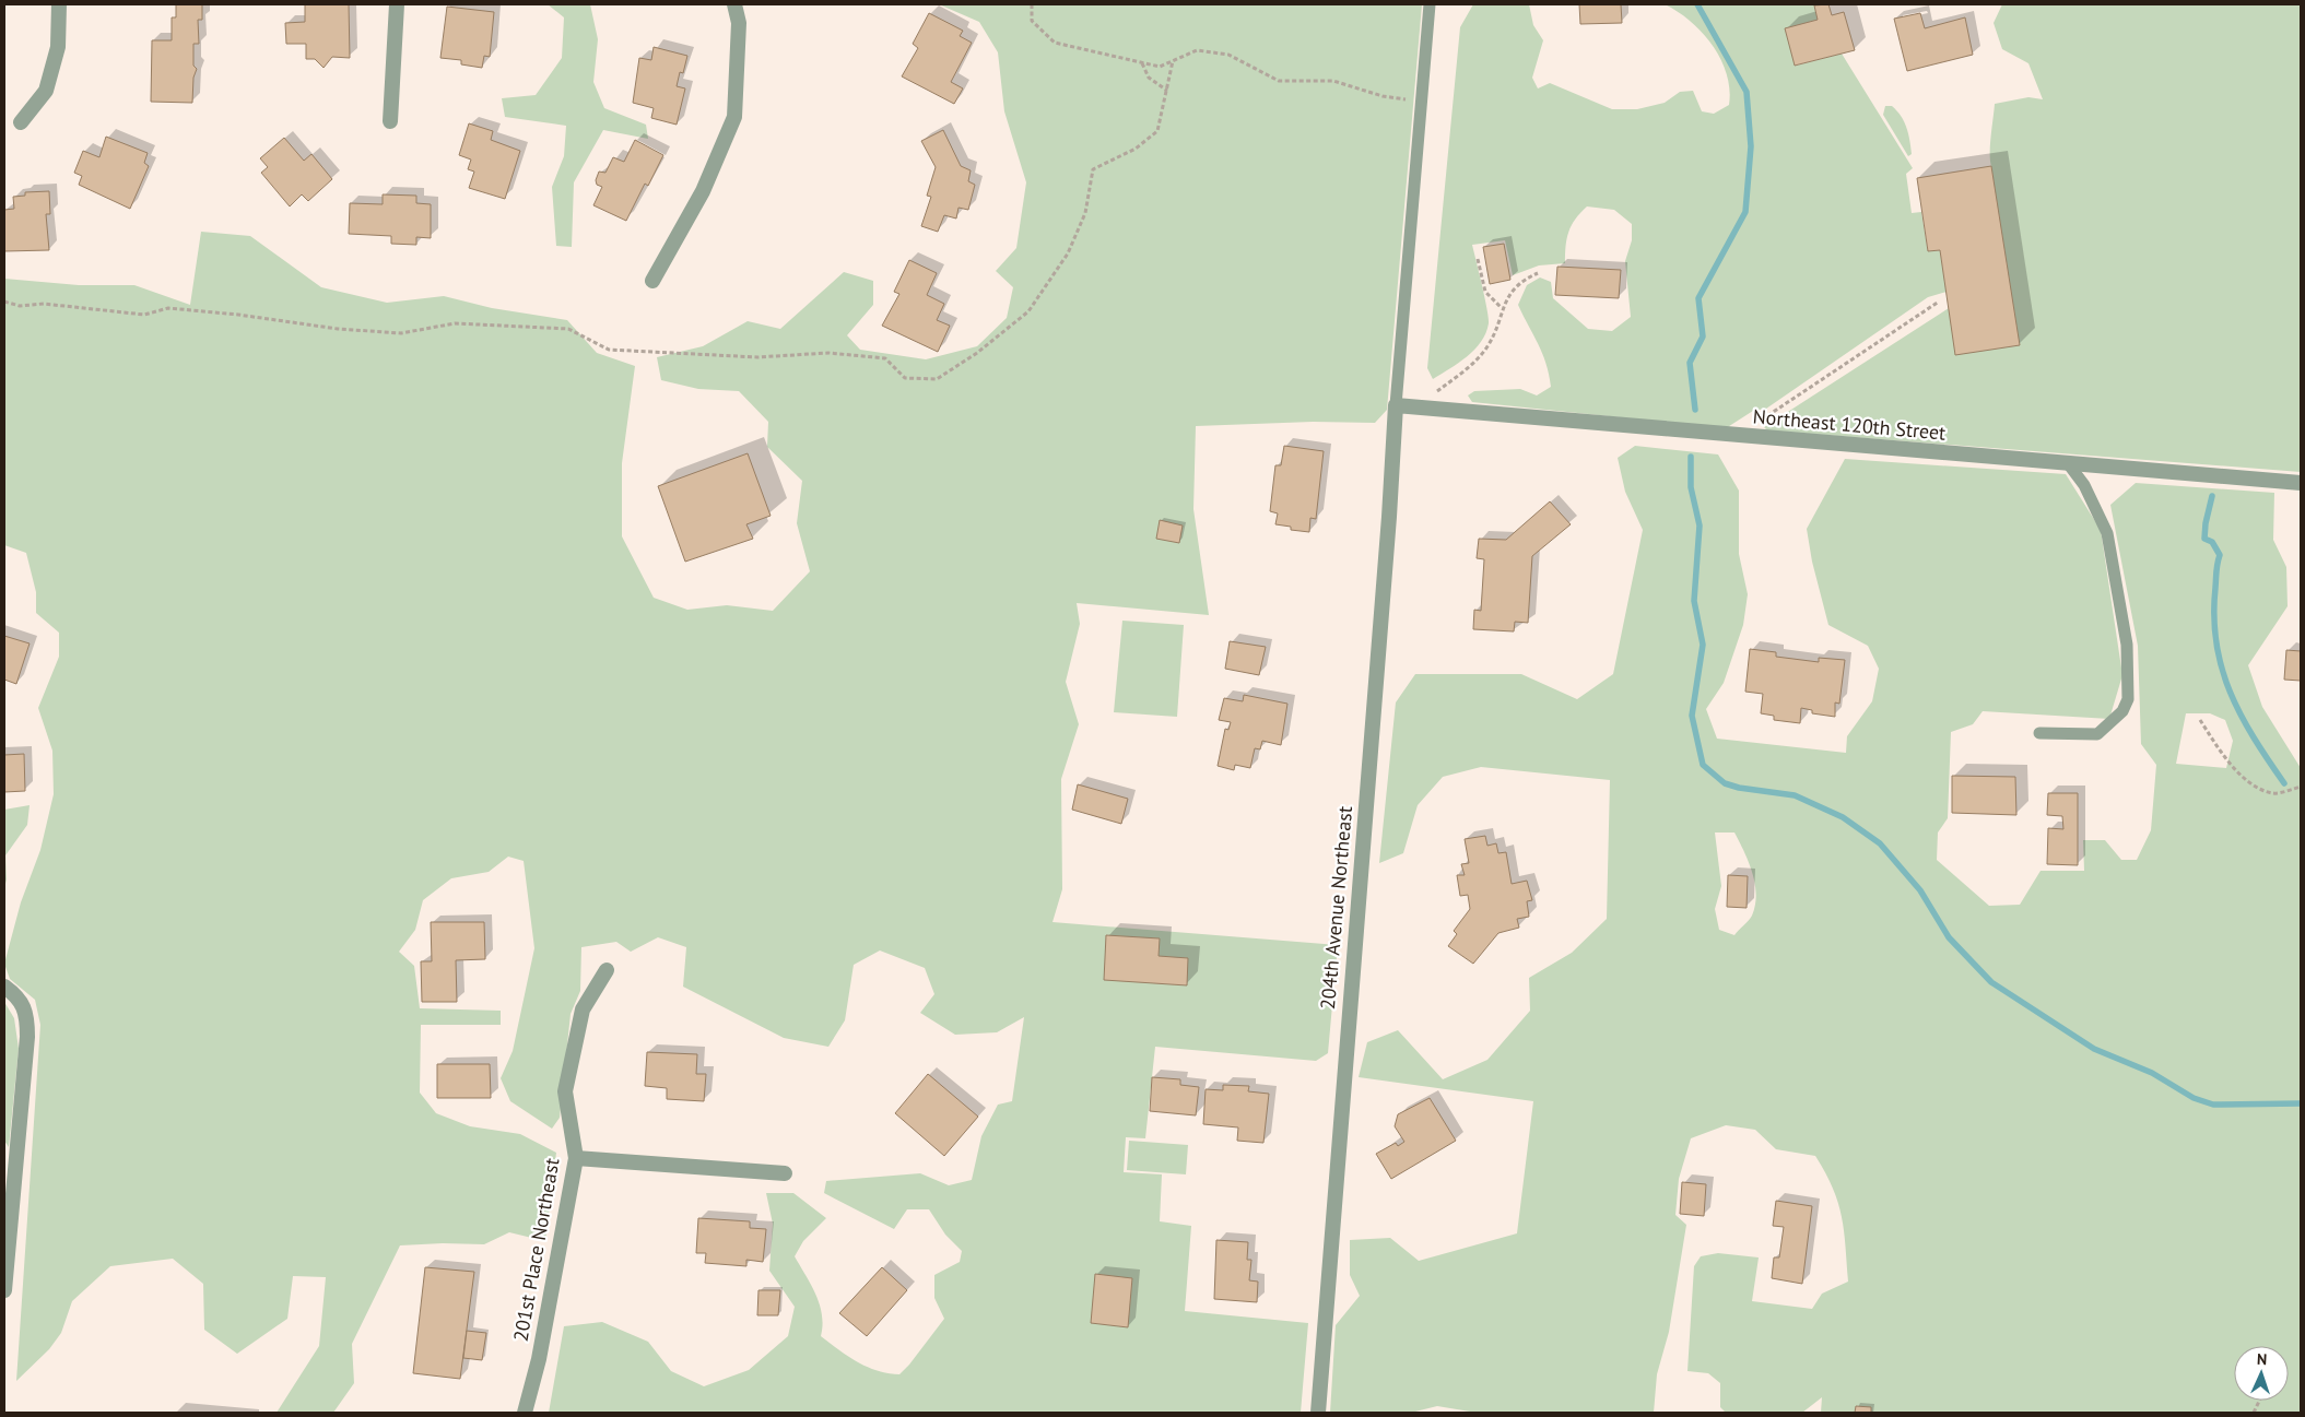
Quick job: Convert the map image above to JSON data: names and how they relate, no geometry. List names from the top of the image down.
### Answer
{
  "streets": {
    "street": ["Northeast 120th Street", "204th Avenue Northeast", "201st Place Northeast"]
  },
  "crossings": [
    ["Northeast 120th Street", "204th Avenue Northeast"]
  ],
  "north": "top"
}
